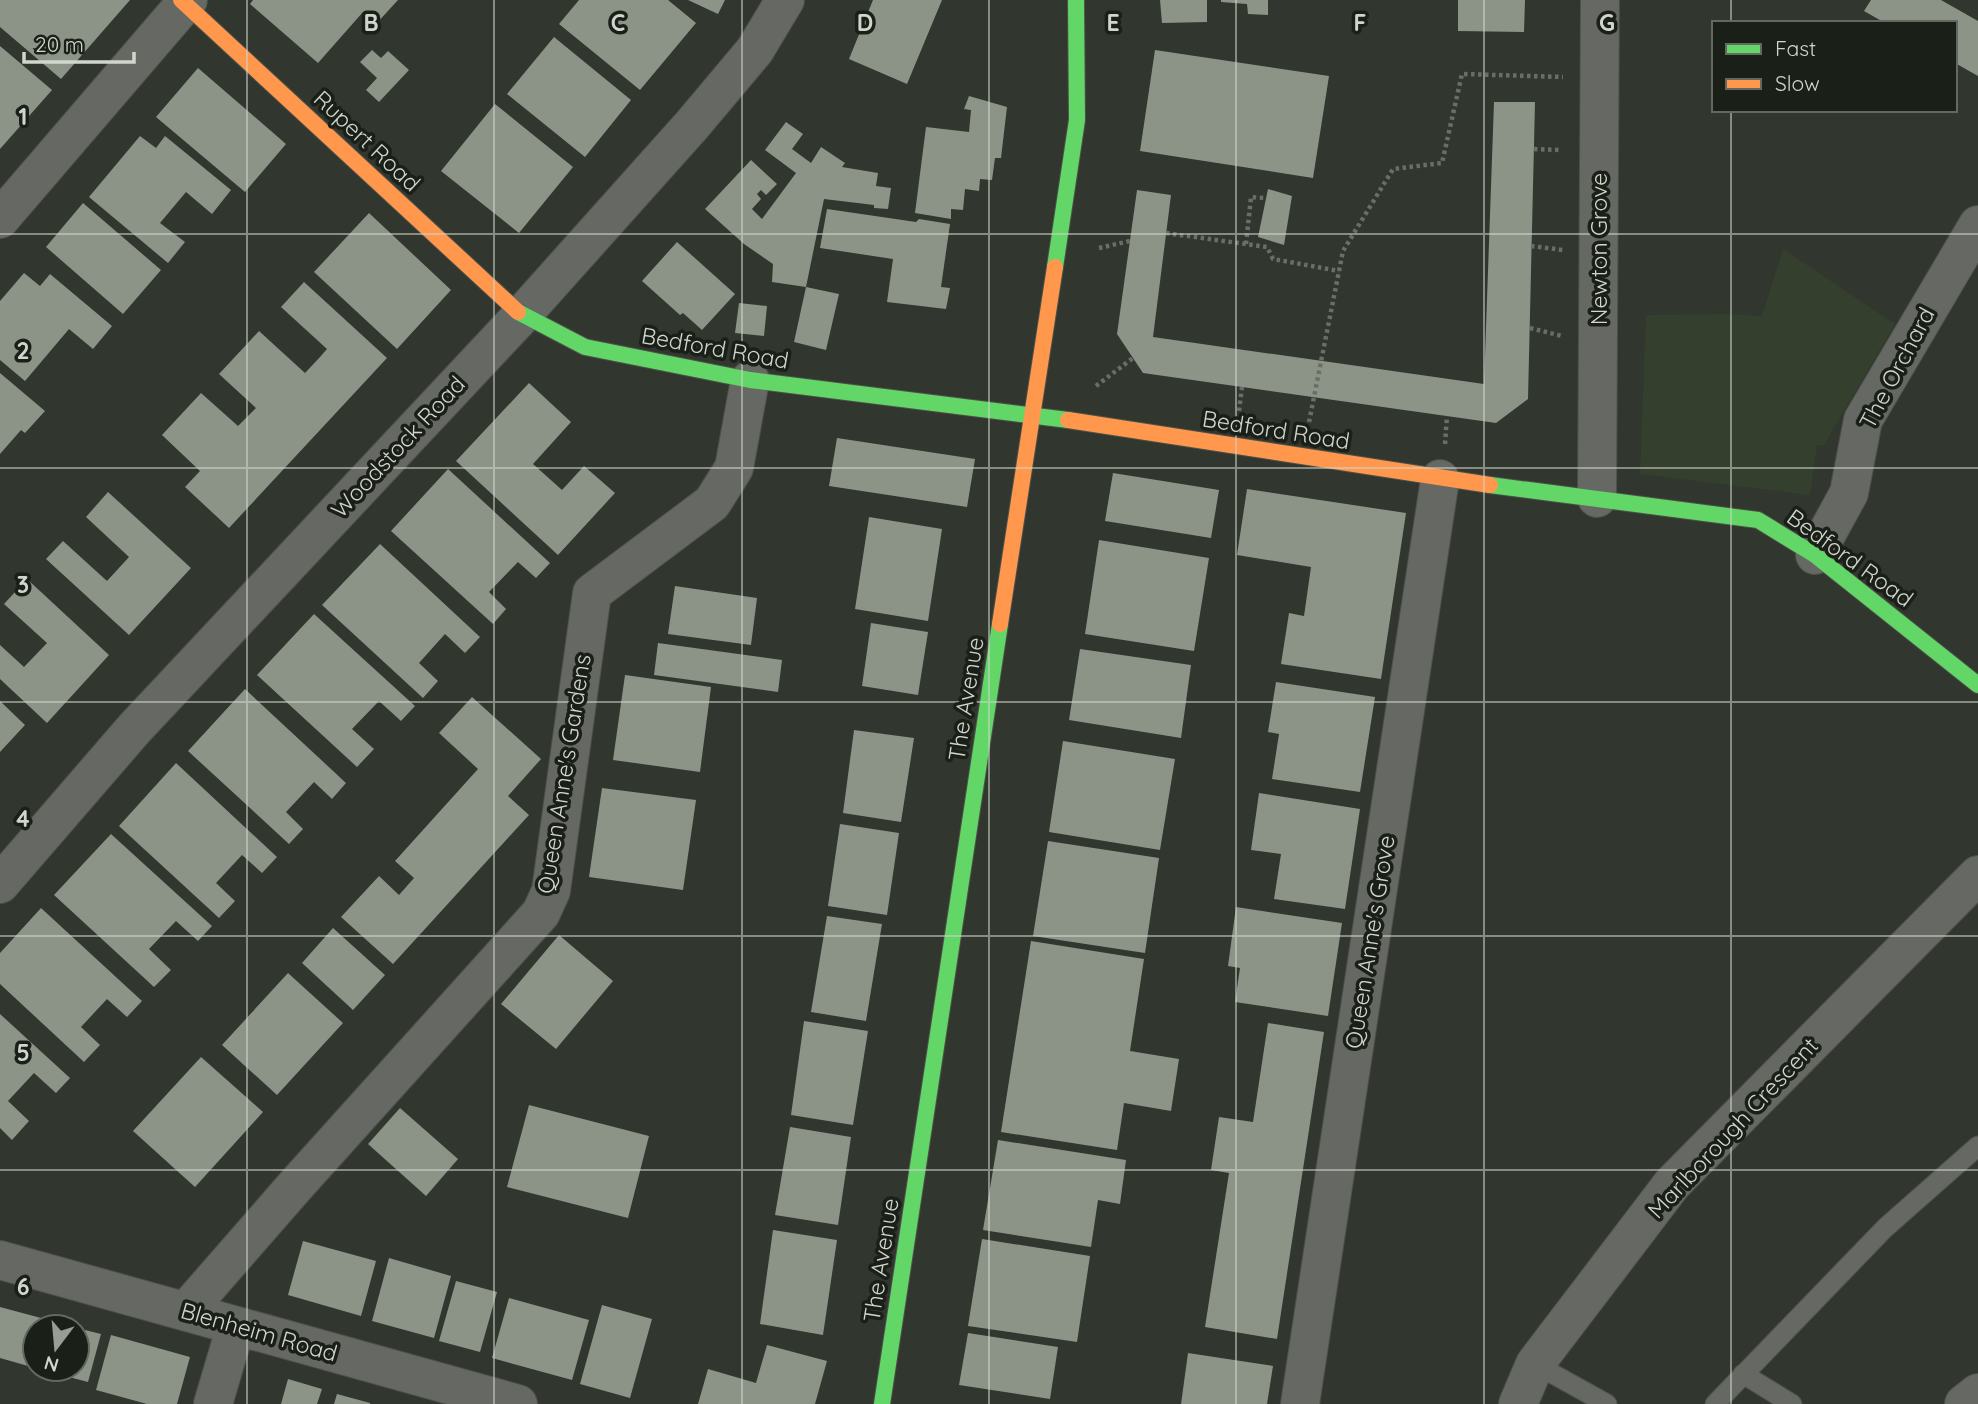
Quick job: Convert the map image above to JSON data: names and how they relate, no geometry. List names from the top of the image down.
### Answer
{
  "streets": {
    "street": [
      "Rupert Road",
      "Newton Grove",
      "Bedford Road",
      "The Orchard",
      "Woodstock Road",
      "The Avenue",
      "Queen Anne's Gardens",
      "Queen Anne's Grove",
      "Marlborough Crescent",
      "Blenheim Road"
    ]
  },
  "crossings": [
    ["Rupert Road", "Bedford Road"],
    ["Rupert Road", "Woodstock Road"],
    ["Newton Grove", "Bedford Road"],
    ["Bedford Road", "The Orchard"],
    ["Bedford Road", "Woodstock Road"],
    ["Bedford Road", "The Avenue"],
    ["Bedford Road", "Queen Anne's Gardens"],
    ["Bedford Road", "Queen Anne's Grove"],
    ["Queen Anne's Gardens", "Blenheim Road"]
  ],
  "legend": ["Fast", "Slow"],
  "scale_bar": "20 m",
  "north": "bottom",
  "grid": {
    "columns": [
      "B",
      "C",
      "D",
      "E",
      "F",
      "G"
    ],
    "rows": [
      "1",
      "2",
      "3",
      "4",
      "5",
      "6"
    ]
  }
}
